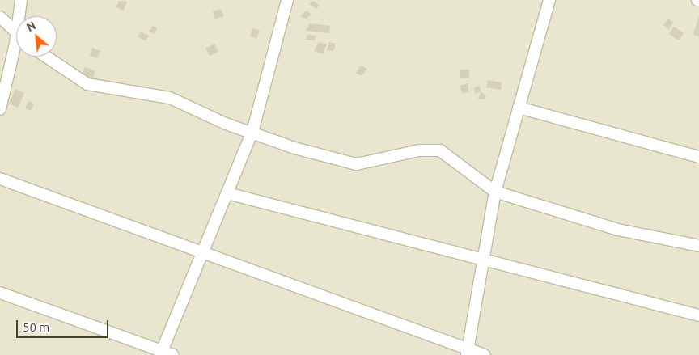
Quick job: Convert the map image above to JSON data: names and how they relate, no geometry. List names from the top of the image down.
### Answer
{
  "scale_bar": "50 m",
  "north": "top left"
}
